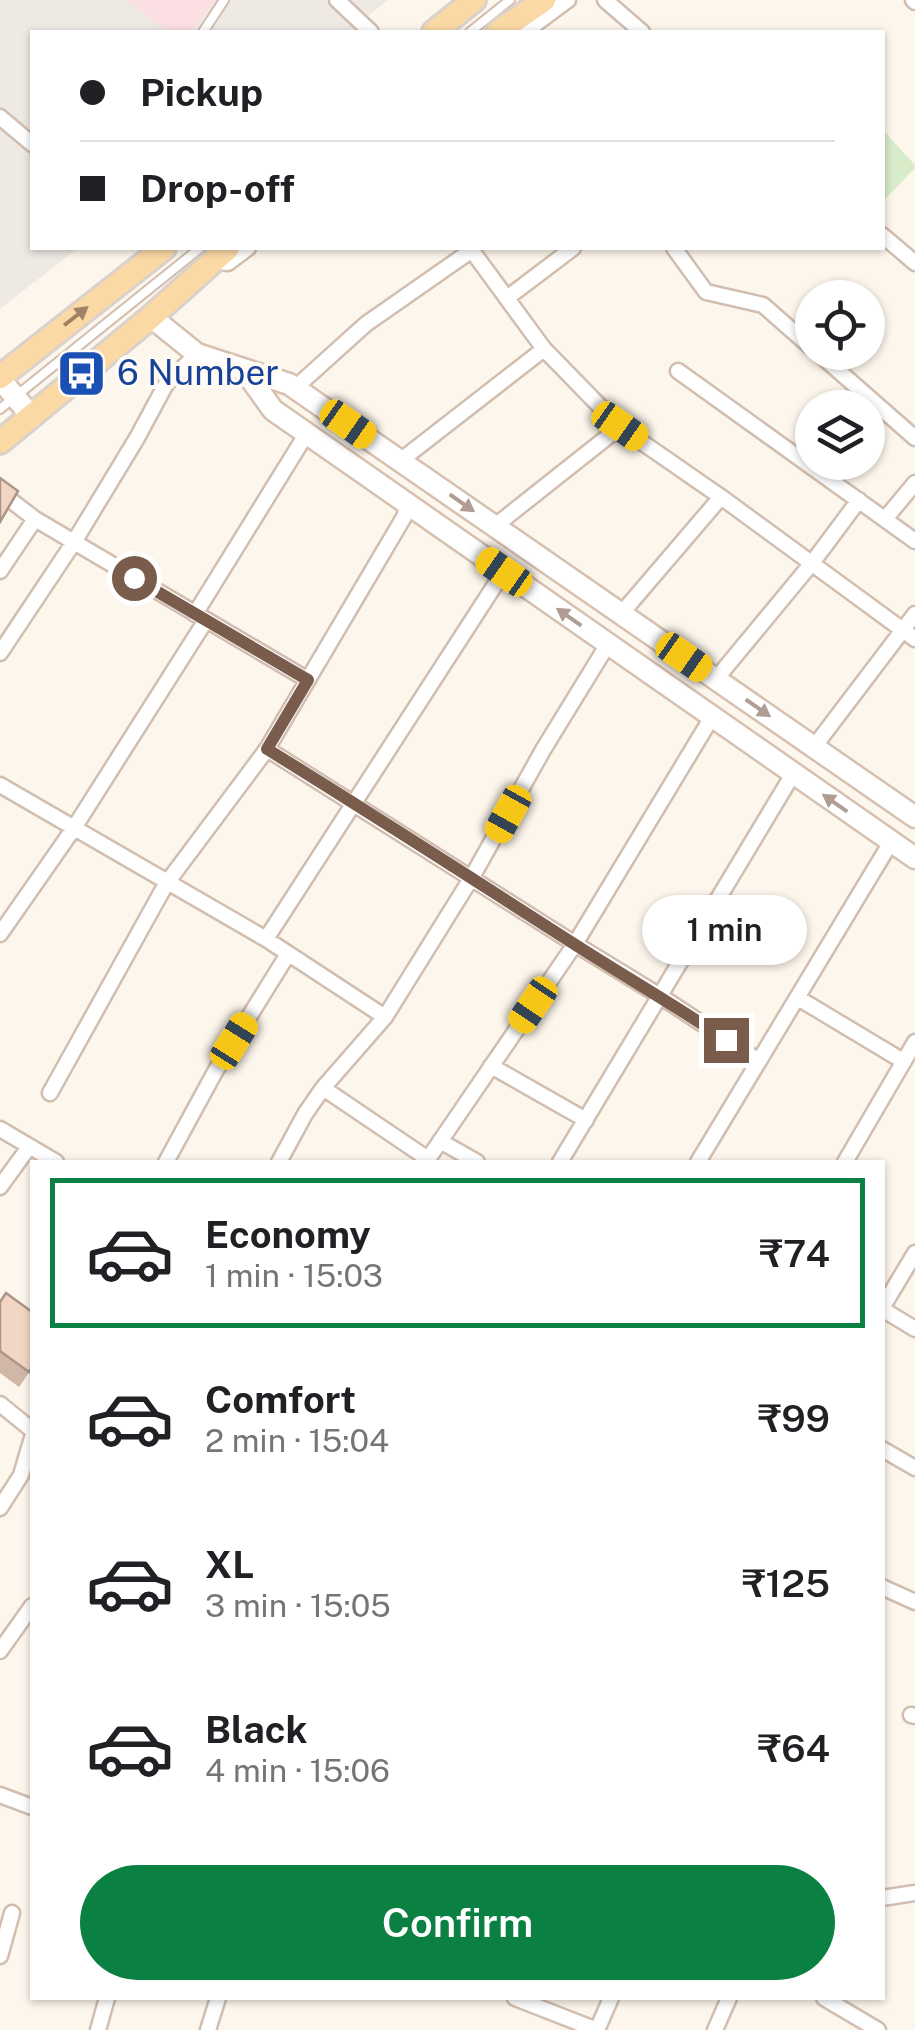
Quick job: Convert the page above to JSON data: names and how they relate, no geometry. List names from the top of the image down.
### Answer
{
  "places": {
    "bus stop": ["6 Number"]
  },
  "page": {
    "banner": ["Pickup", "Drop-off"],
    "bubble": "1 min",
    "list": [
      {
        "name": "Economy",
        "note": "1 min · 15:03",
        "value": "₹74"
      },
      {
        "name": "Comfort",
        "note": "2 min · 15:04",
        "value": "₹99"
      },
      {
        "name": "XL",
        "note": "3 min · 15:05",
        "value": "₹125"
      },
      {
        "name": "Black",
        "note": "4 min · 15:06",
        "value": "₹64"
      }
    ],
    "buttons": "Confirm"
  }
}
